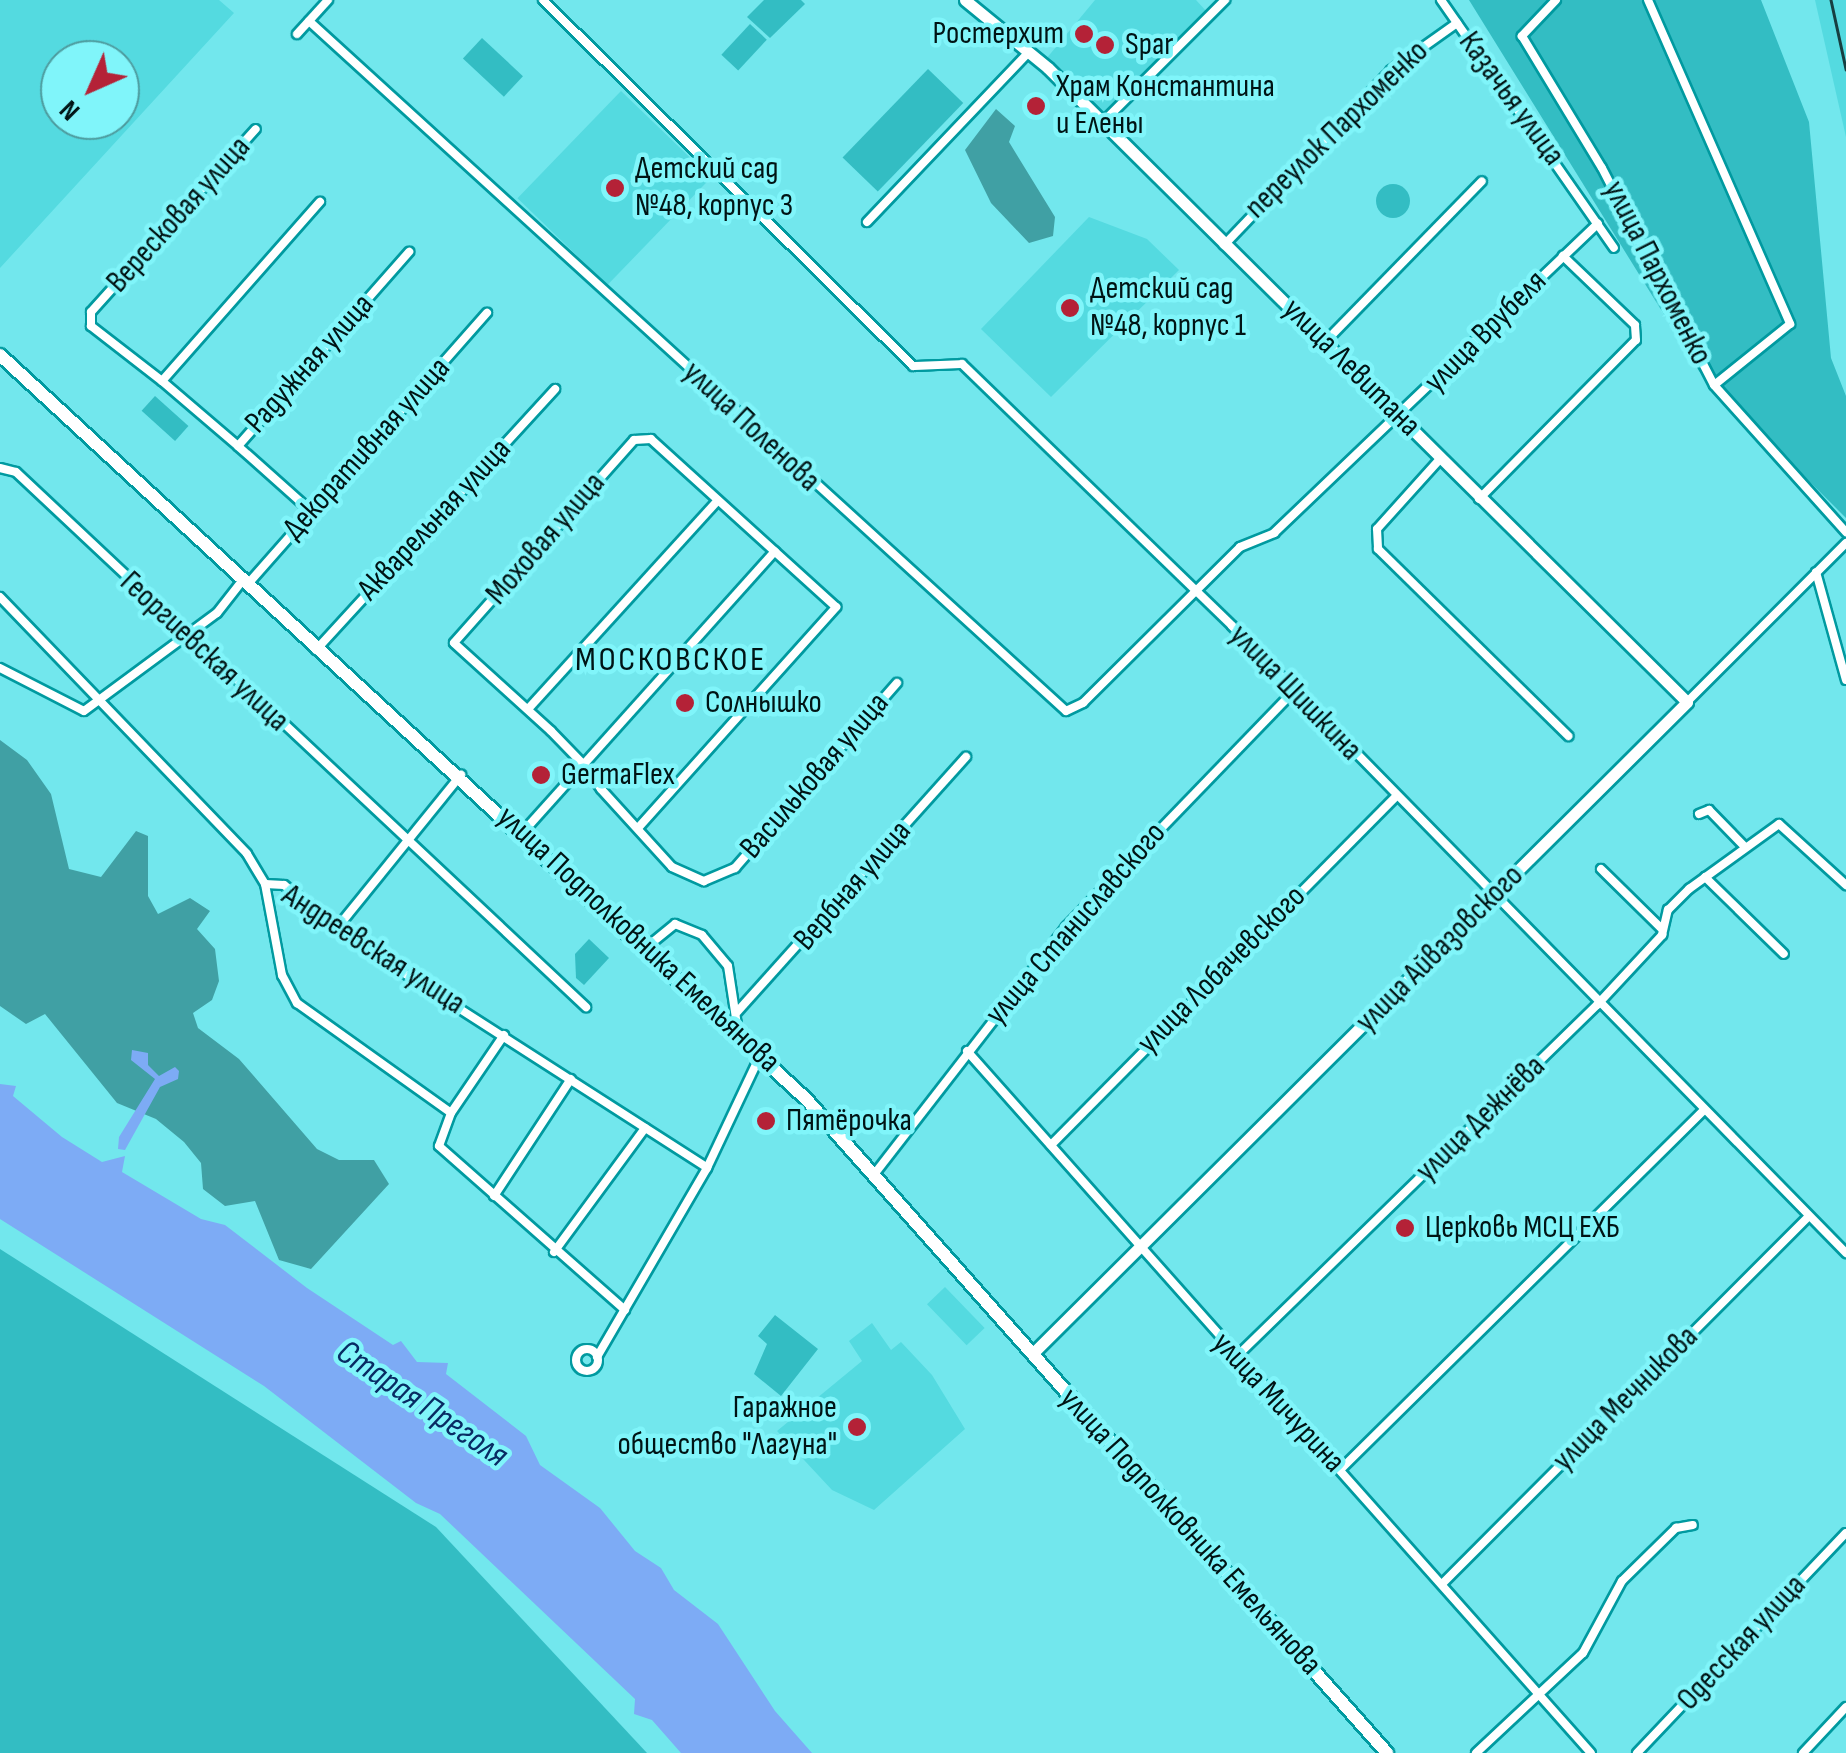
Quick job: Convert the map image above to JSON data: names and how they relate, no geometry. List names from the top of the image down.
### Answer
{
  "streets": {
    "main road": ["улица Подполковника Емельянова"],
    "street": [
      "Казачья улица",
      "переулок Пархоменко",
      "Вересковая улица",
      "улица Пархоменко",
      "улица Врубеля",
      "Радужная улица",
      "улица Левитана",
      "улица Поленова",
      "Декоративная улица",
      "Акварельная улица",
      "Моховая улица",
      "Георгиевская улица",
      "улица Шишкина",
      "Васильковая улица",
      "Вербная улица",
      "улица Станиславского",
      "улица Айвазовского",
      "Андреевская улица",
      "улица Лобачевского",
      "улица Дежнёва",
      "улица Мечникова",
      "улица Мичурина",
      "Одесская улица"
    ]
  },
  "crossings": [
    ["Казачья улица", "переулок Пархоменко"],
    ["Казачья улица", "улица Врубеля"],
    ["переулок Пархоменко", "улица Левитана"],
    ["улица Пархоменко", "улица Врубеля"],
    ["улица Пархоменко", "улица Левитана"],
    ["улица Врубеля", "улица Левитана"],
    ["улица Врубеля", "улица Поленова"],
    ["улица Врубеля", "улица Шишкина"],
    ["Радужная улица", "Декоративная улица"],
    ["улица Левитана", "улица Айвазовского"],
    ["улица Поленова", "улица Шишкина"],
    ["Декоративная улица", "Георгиевская улица"],
    ["Декоративная улица", "улица Подполковника Емельянова"],
    ["Декоративная улица", "Андреевская улица"],
    ["Акварельная улица", "улица Подполковника Емельянова"],
    ["Моховая улица", "Васильковая улица"],
    ["улица Шишкина", "улица Станиславского"],
    ["улица Шишкина", "улица Айвазовского"],
    ["улица Шишкина", "улица Лобачевского"],
    ["улица Шишкина", "улица Дежнёва"],
    ["улица Шишкина", "улица Мечникова"],
    ["улица Станиславского", "улица Подполковника Емельянова"],
    ["улица Станиславского", "улица Мичурина"],
    ["улица Подполковника Емельянова", "улица Айвазовского"],
    ["улица Айвазовского", "улица Мичурина"],
    ["улица Лобачевского", "улица Мичурина"],
    ["улица Дежнёва", "улица Мичурина"],
    ["улица Мечникова", "улица Мичурина"]
  ],
  "districts": ["МОСКОВСКОЕ"],
  "water": ["Старая Преголя"],
  "places": [
    "Ростерхит",
    "Spar",
    "Храм Константина и Елены",
    "Детский сад №48, корпус 3",
    "Детский сад №48, корпус 1",
    "Солнышко",
    "GermaFlex",
    "Пятёрочка",
    "Церковь МСЦ ЕХБ",
    "Гаражное общество \"Лагуна\""
  ],
  "north": "bottom left"
}
